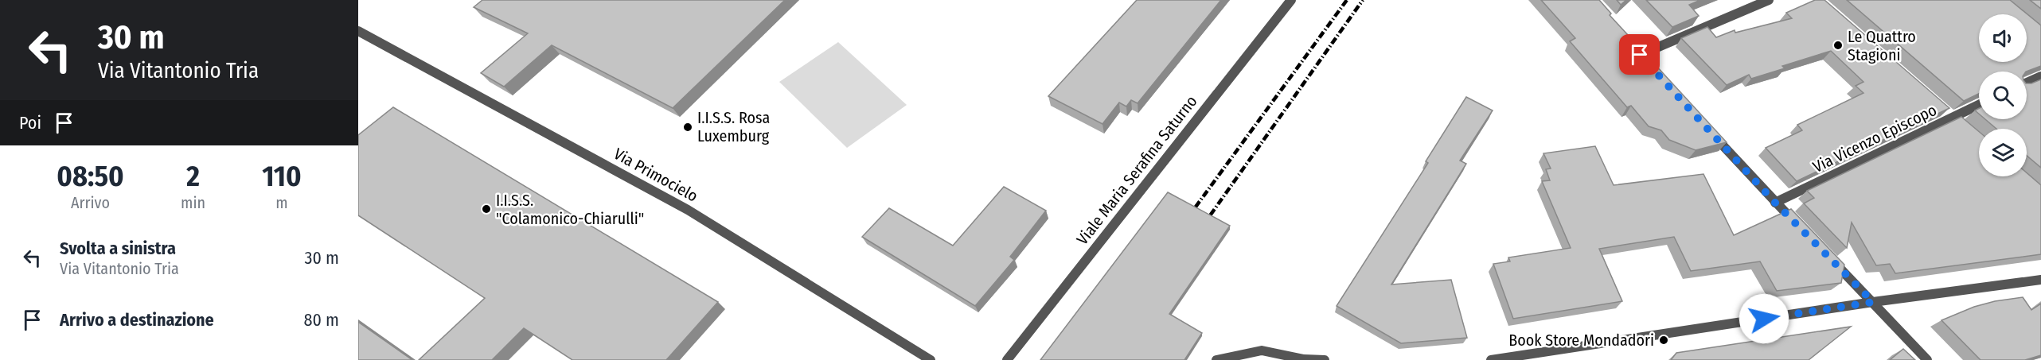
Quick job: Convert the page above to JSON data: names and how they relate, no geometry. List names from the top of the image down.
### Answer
{
  "streets": {
    "street": ["Via Vicenzo Episcopo", "Viale Maria Serafina Saturno", "Via Primocielo"]
  },
  "places": [
    "Le Quattro Stagioni",
    "I.I.S.S. Rosa Luxemburg",
    "I.I.S.S. \"Colamonico-Chiarulli\"",
    "Book Store Mondadori"
  ],
  "page": {
    "turn": ["30 m", "Via Vitantonio Tria"],
    "then": "Poi",
    "eta": [
      "08:50",
      "Arrivo",
      "2",
      "min",
      "110",
      "m"
    ],
    "list": [
      {
        "name": "Svolta a sinistra",
        "note": "Via Vitantonio Tria",
        "value": "30 m"
      },
      {
        "name": "Arrivo a destinazione",
        "value": "80 m"
      }
    ]
  }
}
